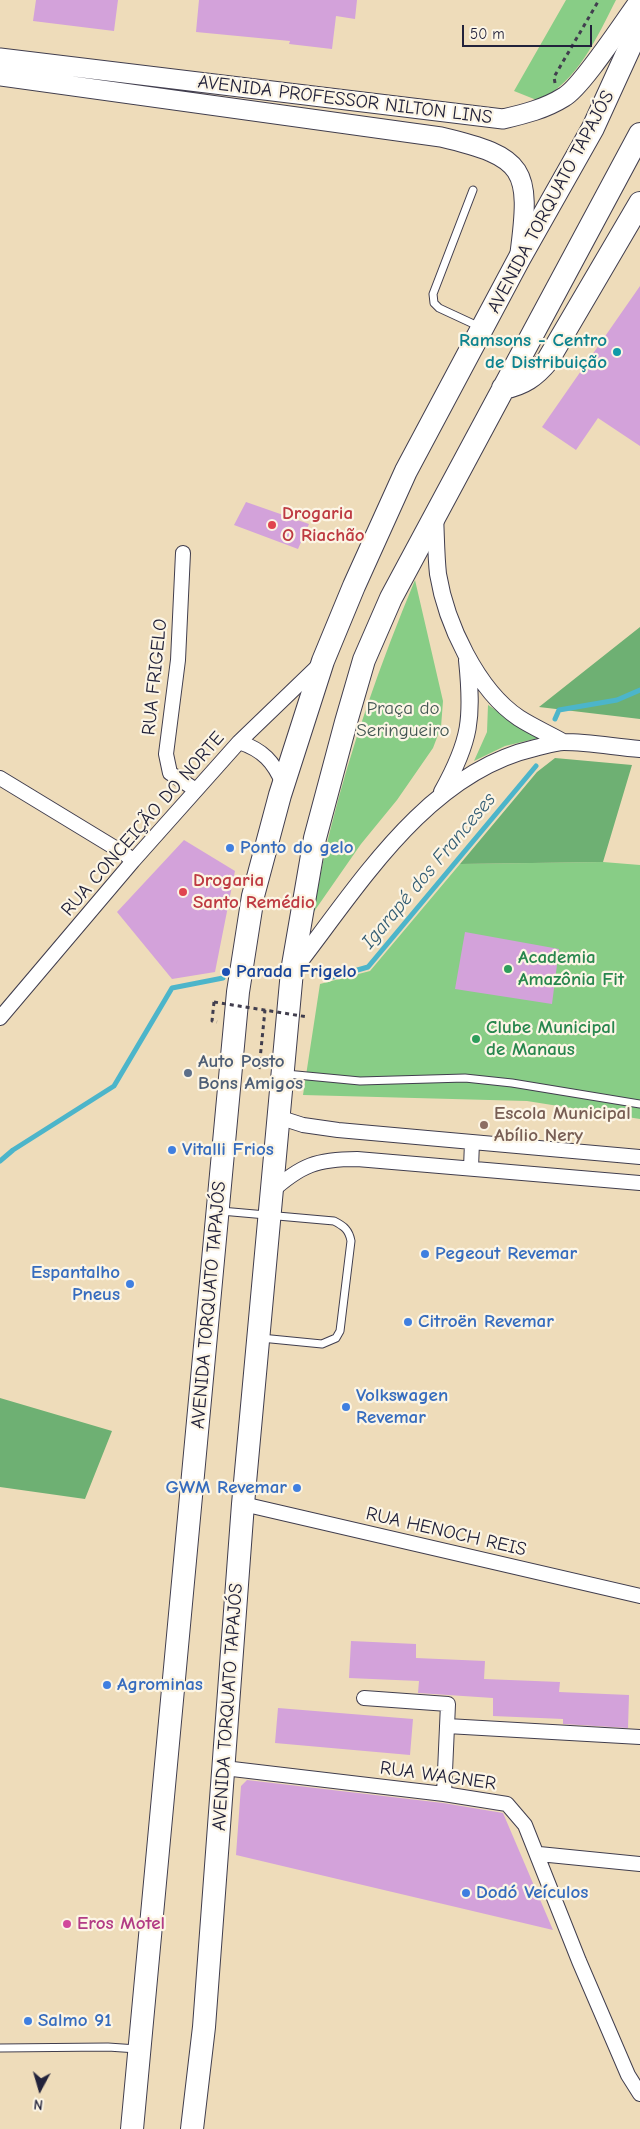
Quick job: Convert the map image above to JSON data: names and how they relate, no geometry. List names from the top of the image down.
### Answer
{
  "streets": {
    "highway": ["AVENIDA TORQUATO TAPAJÓS"],
    "main road": ["AVENIDA PROFESSOR NILTON LINS"],
    "street": [
      "RUA FRIGELO",
      "RUA CONCEIÇÃO DO NORTE",
      "RUA HENOCH REIS",
      "RUA WAGNER"
    ]
  },
  "crossings": [
    ["AVENIDA PROFESSOR NILTON LINS", "AVENIDA TORQUATO TAPAJÓS"],
    ["AVENIDA TORQUATO TAPAJÓS", "RUA CONCEIÇÃO DO NORTE"],
    ["AVENIDA TORQUATO TAPAJÓS", "RUA HENOCH REIS"],
    ["AVENIDA TORQUATO TAPAJÓS", "RUA WAGNER"],
    ["RUA FRIGELO", "RUA CONCEIÇÃO DO NORTE"]
  ],
  "water": ["Igarapé dos Franceses"],
  "parks": ["Praça do Seringueiro"],
  "places": [
    "Ramsons - Centro de Distribuição",
    "Drogaria O Riachão",
    "Ponto do gelo",
    "Drogaria Santo Remédio",
    "Academia Amazônia Fit",
    "Parada Frigelo",
    "Clube Municipal de Manaus",
    "Auto Posto Bons Amigos",
    "Escola Municipal Abílio Nery",
    "Vitalli Frios",
    "Pegeout Revemar",
    "Espantalho Pneus",
    "Citroën Revemar",
    "Volkswagen Revemar",
    "GWM Revemar",
    "Agrominas",
    "Dodó Veículos",
    "Eros Motel",
    "Salmo 91"
  ],
  "scale_bar": "50 m",
  "north": "bottom"
}
